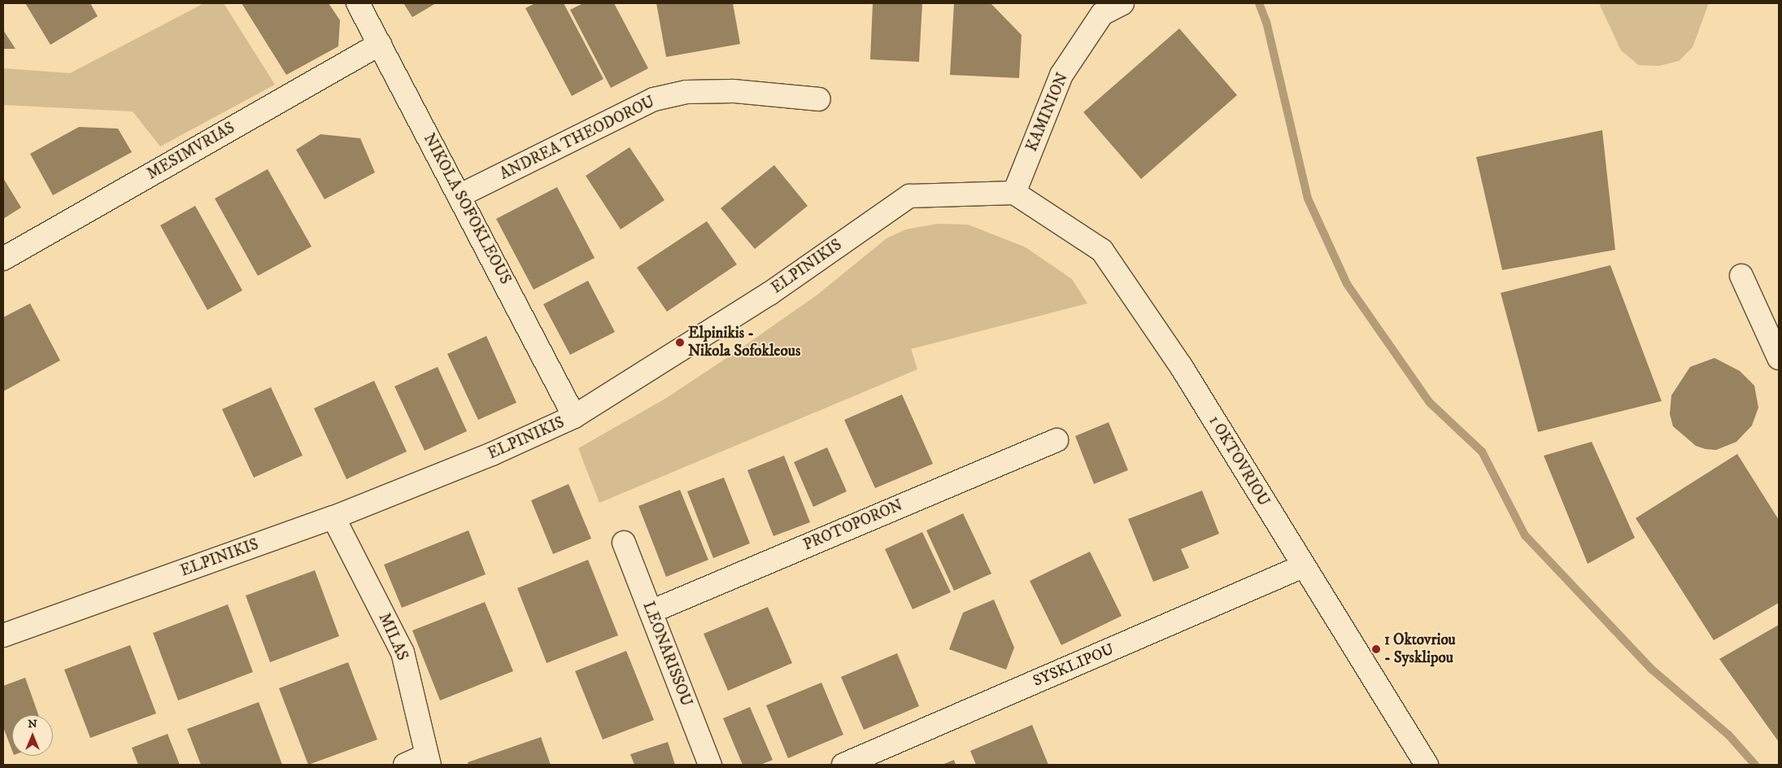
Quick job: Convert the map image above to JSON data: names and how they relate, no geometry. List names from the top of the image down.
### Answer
{
  "streets": {
    "street": [
      "KAMINION",
      "ANDREA THEODOROU",
      "MESIMVRIAS",
      "NIKOLA SOFOKLEOUS",
      "ELPINIKIS",
      "1 OKTOVRIOU",
      "PROTOPORON",
      "MILAS",
      "LEONARISSOU",
      "SYSKLIPOU"
    ]
  },
  "crossings": [
    ["KAMINION", "ELPINIKIS"],
    ["KAMINION", "1 OKTOVRIOU"],
    ["ANDREA THEODOROU", "NIKOLA SOFOKLEOUS"],
    ["MESIMVRIAS", "NIKOLA SOFOKLEOUS"],
    ["NIKOLA SOFOKLEOUS", "ELPINIKIS"],
    ["ELPINIKIS", "1 OKTOVRIOU"],
    ["ELPINIKIS", "MILAS"],
    ["1 OKTOVRIOU", "SYSKLIPOU"],
    ["PROTOPORON", "LEONARISSOU"]
  ],
  "places": ["Elpinikis - Nikola Sofokleous", "1 Oktovriou - Sysklipou"],
  "north": "top"
}
